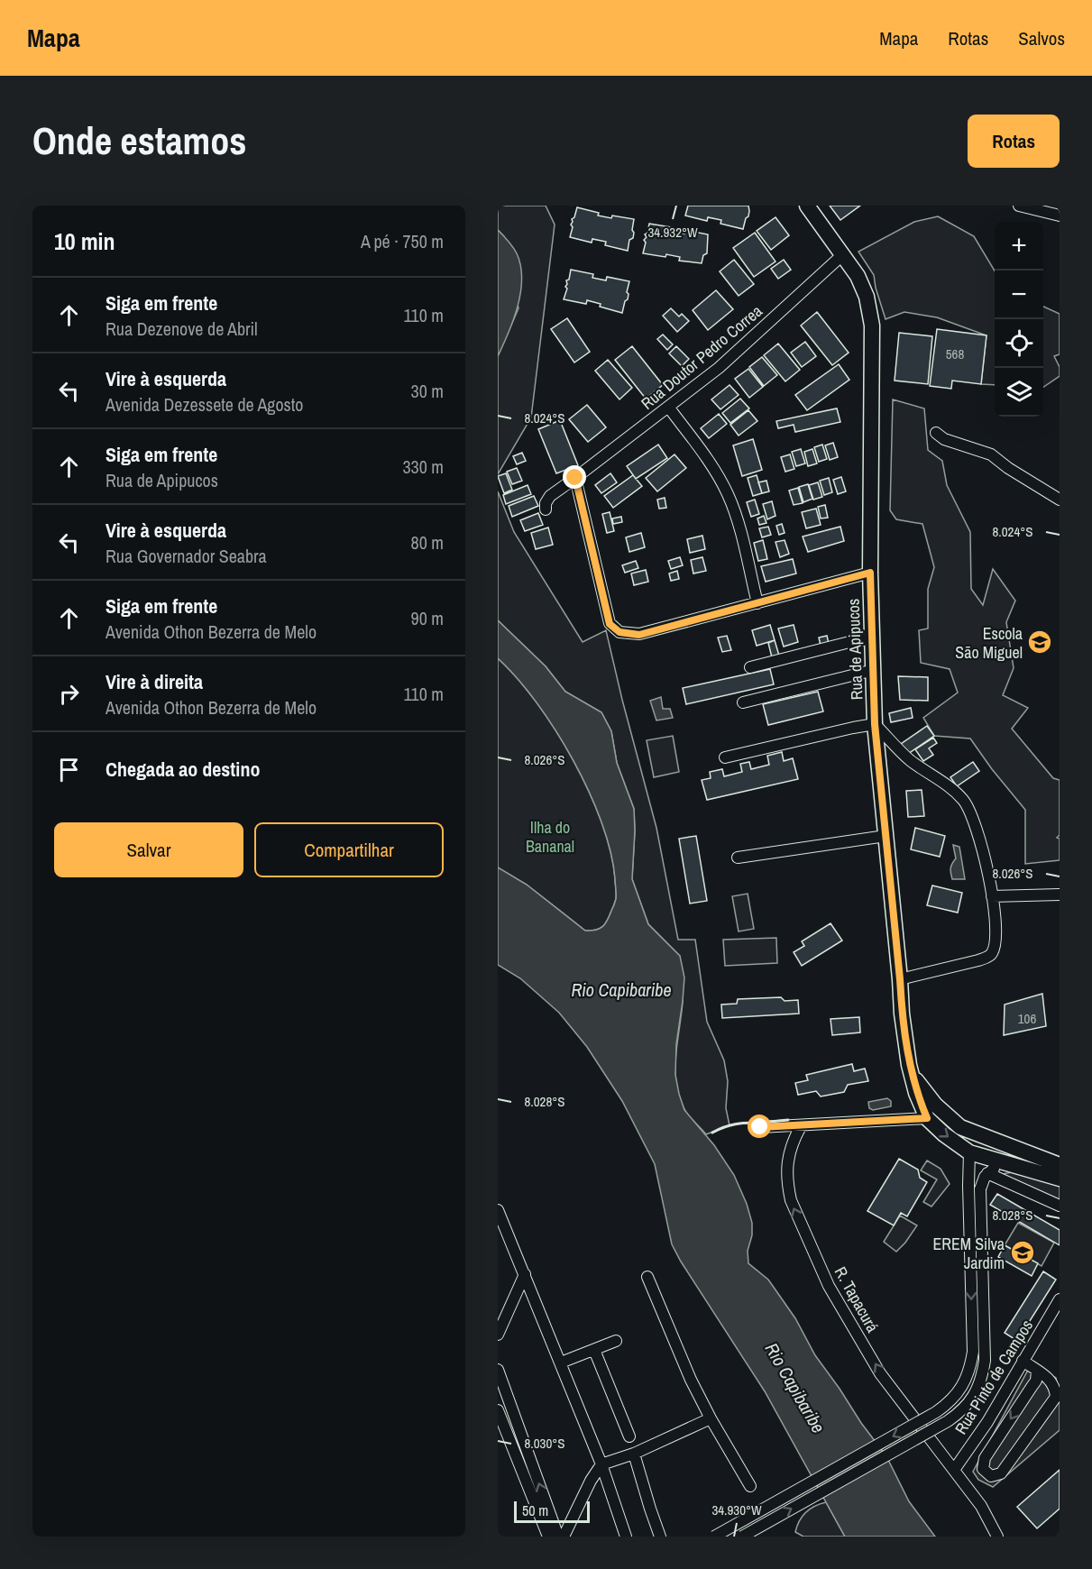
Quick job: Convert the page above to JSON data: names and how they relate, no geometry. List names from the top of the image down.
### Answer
{
  "streets": {
    "main road": ["Rua de Apipucos"],
    "street": ["Rua Doutor Pedro Correa", "R. Tapacurá", "Rua Pinto de Campos"]
  },
  "crossings": [
    ["Rua Doutor Pedro Correa", "Rua de Apipucos"],
    ["R. Tapacurá", "Rua Pinto de Campos"]
  ],
  "one_way": ["R. Tapacurá"],
  "water": ["Rio Capibaribe"],
  "parks": ["Ilha do Bananal"],
  "places": {
    "school or university": ["Escola São Miguel", "EREM Silva Jardim"]
  },
  "house_numbers": ["568", "106"],
  "scale_bar": "50 m",
  "page": {
    "header": "Mapa",
    "nav": ["Mapa", "Rotas", "Salvos"],
    "buttons": [
      "Rotas",
      ["Salvar", "Compartilhar"]
    ],
    "title": "Onde estamos",
    "heading": ["10 min", "A pé · 750 m"],
    "map_buttons": ["+", "−"],
    "list": [
      ["Siga em frente", "Rua Dezenove de Abril", "110 m"],
      ["Vire à esquerda", "Avenida Dezessete de Agosto", "30 m"],
      ["Siga em frente", "Rua de Apipucos", "330 m"],
      ["Vire à esquerda", "Rua Governador Seabra", "80 m"],
      ["Siga em frente", "Avenida Othon Bezerra de Melo", "90 m"],
      ["Vire à direita", "Avenida Othon Bezerra de Melo", "110 m"],
      "Chegada ao destino"
    ],
    "scale": "50 m"
  },
  "coordinates": [
    "34.932°W",
    "8.024°S",
    "8.026°S",
    "8.028°S",
    "8.030°S",
    "34.930°W"
  ]
}
